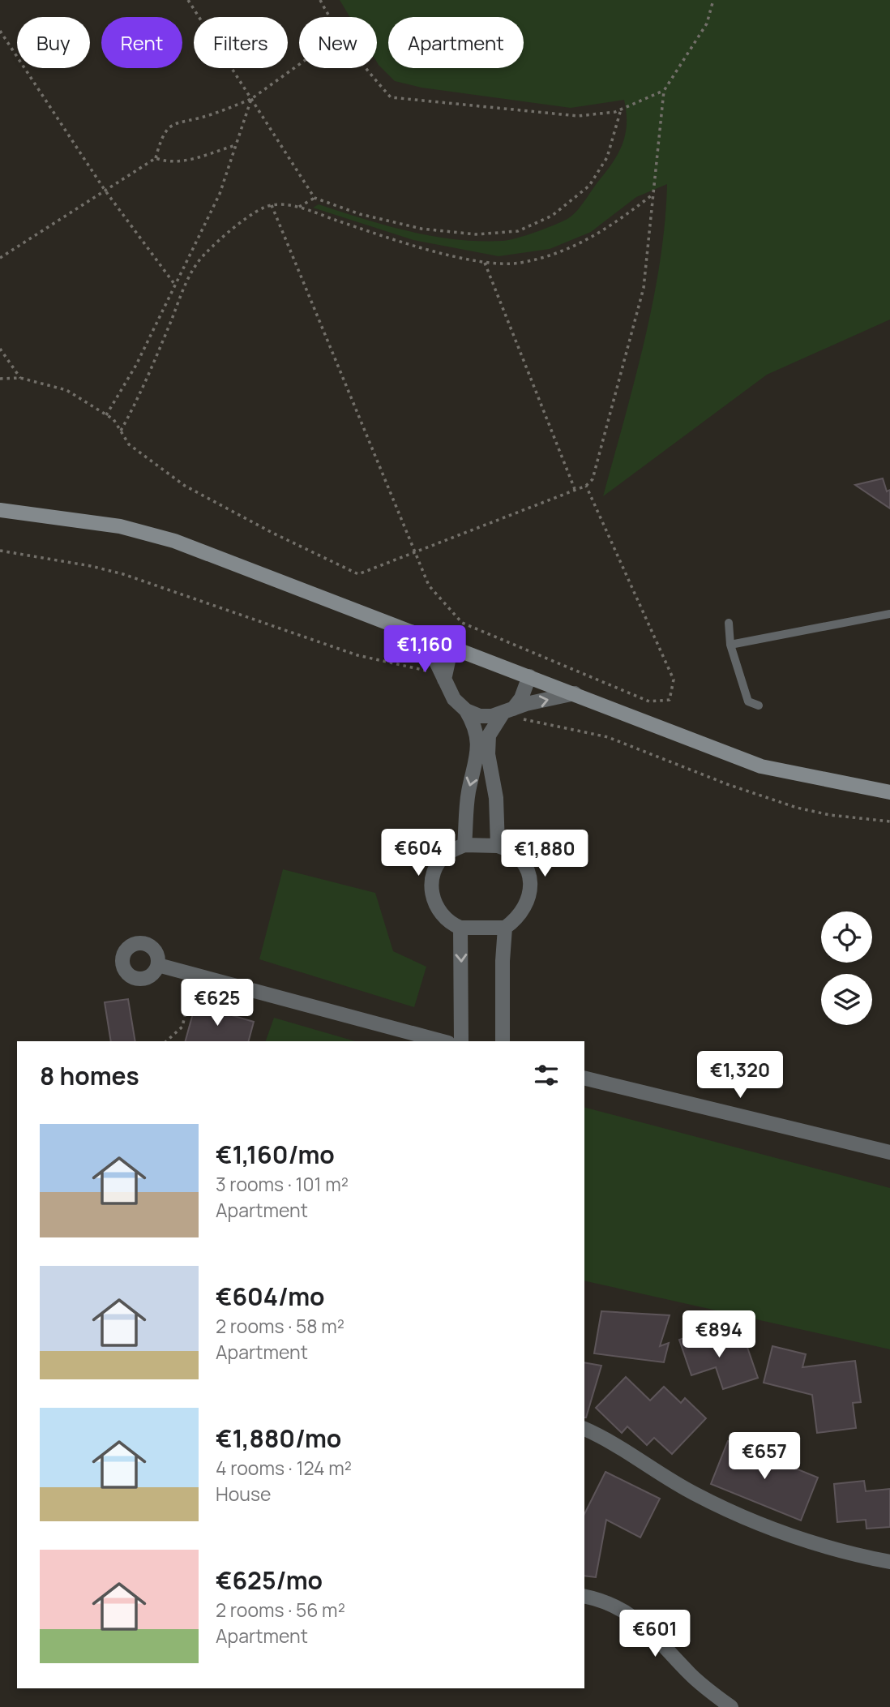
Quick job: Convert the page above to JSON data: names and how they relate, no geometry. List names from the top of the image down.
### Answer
{
  "page": {
    "chip": [
      "Buy",
      "Rent",
      "Filters",
      "New",
      "Apartment"
    ],
    "price": [
      "€1,160",
      "€604",
      "€1,880",
      "€625",
      "€1,320",
      "€894",
      "€657",
      "€601"
    ],
    "heading": "8 homes",
    "list": [
      {
        "name": "€1,160/mo",
        "note": "3 rooms · 101 m² · Apartment"
      },
      {
        "name": "€604/mo",
        "note": "2 rooms · 58 m² · Apartment"
      },
      {
        "name": "€1,880/mo",
        "note": "4 rooms · 124 m² · House"
      },
      {
        "name": "€625/mo",
        "note": "2 rooms · 56 m² · Apartment"
      }
    ]
  }
}
